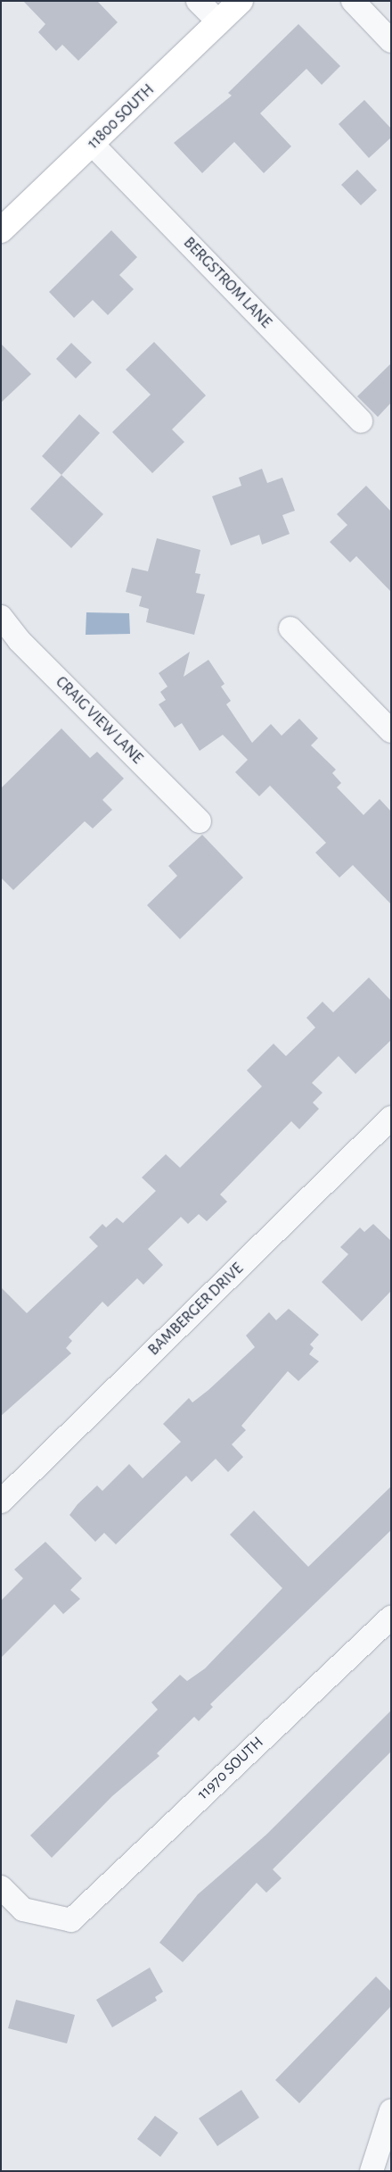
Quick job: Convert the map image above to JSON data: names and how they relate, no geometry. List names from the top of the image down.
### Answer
{
  "streets": {
    "main road": ["11800 SOUTH"],
    "street": [
      "BERGSTROM LANE",
      "CRAIG VIEW LANE",
      "BAMBERGER DRIVE",
      "11970 SOUTH"
    ]
  },
  "crossings": [
    ["11800 SOUTH", "BERGSTROM LANE"]
  ]
}
